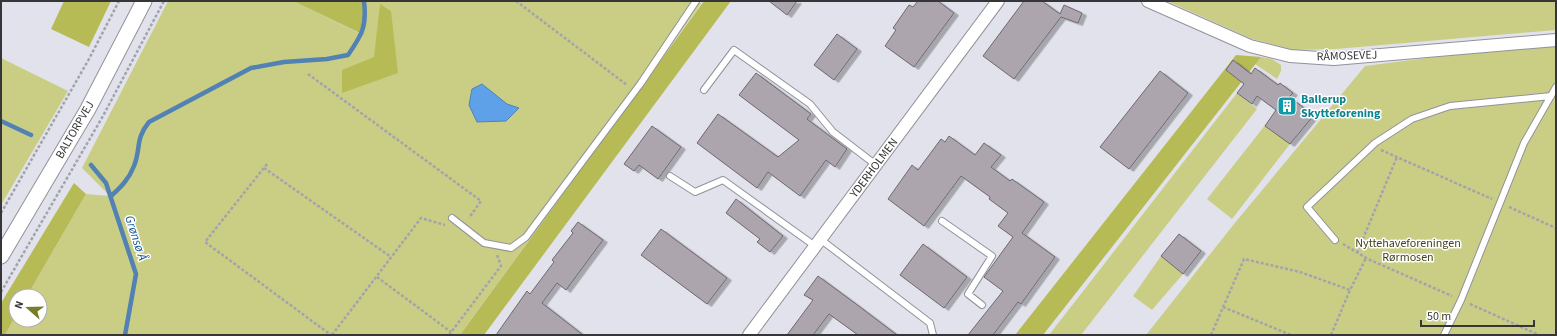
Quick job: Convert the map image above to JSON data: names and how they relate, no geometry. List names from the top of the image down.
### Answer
{
  "streets": {
    "street": ["RÅMOSEVEJ", "BALTORPVEJ", "YDERHOLMEN"]
  },
  "water": ["Grønsø Å"],
  "parks": ["Nyttehaveforeningen Rørmosen"],
  "places": {
    "building": ["Ballerup Skytteforening"]
  },
  "scale_bar": "50 m",
  "north": "left"
}
